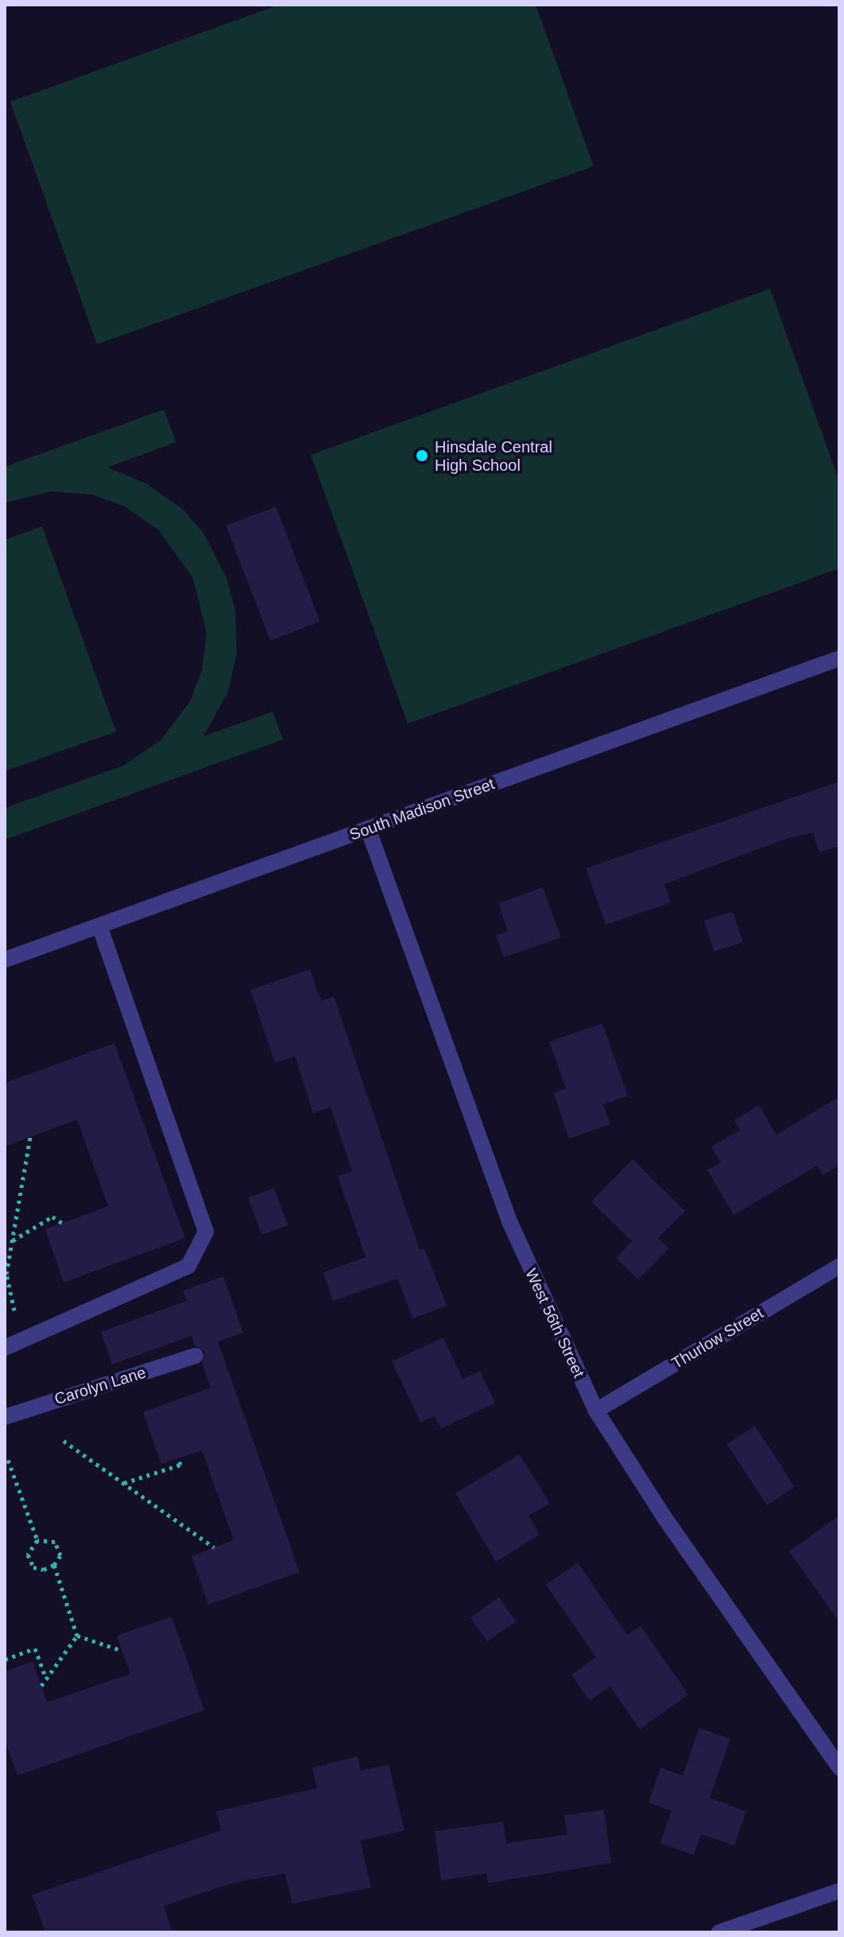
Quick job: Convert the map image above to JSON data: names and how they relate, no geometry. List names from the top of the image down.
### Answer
{
  "streets": {
    "street": [
      "South Madison Street",
      "West 56th Street",
      "Thurlow Street",
      "Carolyn Lane"
    ]
  },
  "crossings": [
    ["South Madison Street", "West 56th Street"],
    ["West 56th Street", "Thurlow Street"]
  ],
  "places": ["Hinsdale Central High School"]
}
